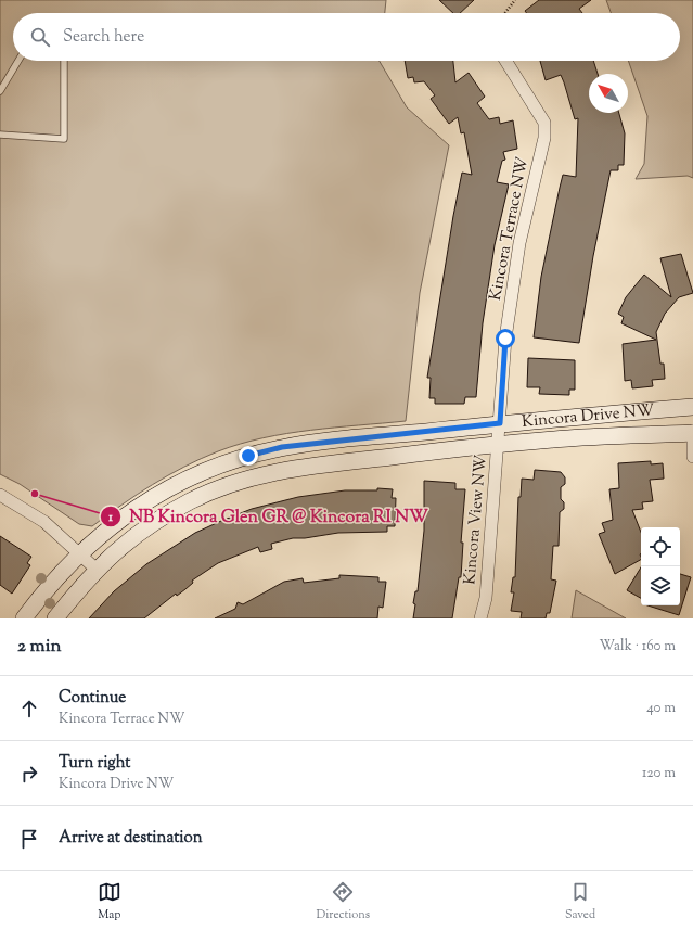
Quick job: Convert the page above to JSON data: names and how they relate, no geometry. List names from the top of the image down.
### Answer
{
  "streets": {
    "street": ["Kincora Terrace NW", "Kincora Drive NW", "Kincora View NW"]
  },
  "crossings": [
    ["Kincora Terrace NW", "Kincora Drive NW"],
    ["Kincora Terrace NW", "Kincora View NW"],
    ["Kincora Drive NW", "Kincora View NW"]
  ],
  "places": ["NB Kincora Glen GR @ Kincora RI NW"],
  "north": "top left",
  "page": {
    "search": "Search here",
    "heading": ["2 min", "Walk · 160 m"],
    "list": [
      ["Continue", "Kincora Terrace NW", "40 m"],
      ["Turn right", "Kincora Drive NW", "120 m"],
      "Arrive at destination"
    ],
    "nav": ["Map", "Directions", "Saved"]
  }
}
